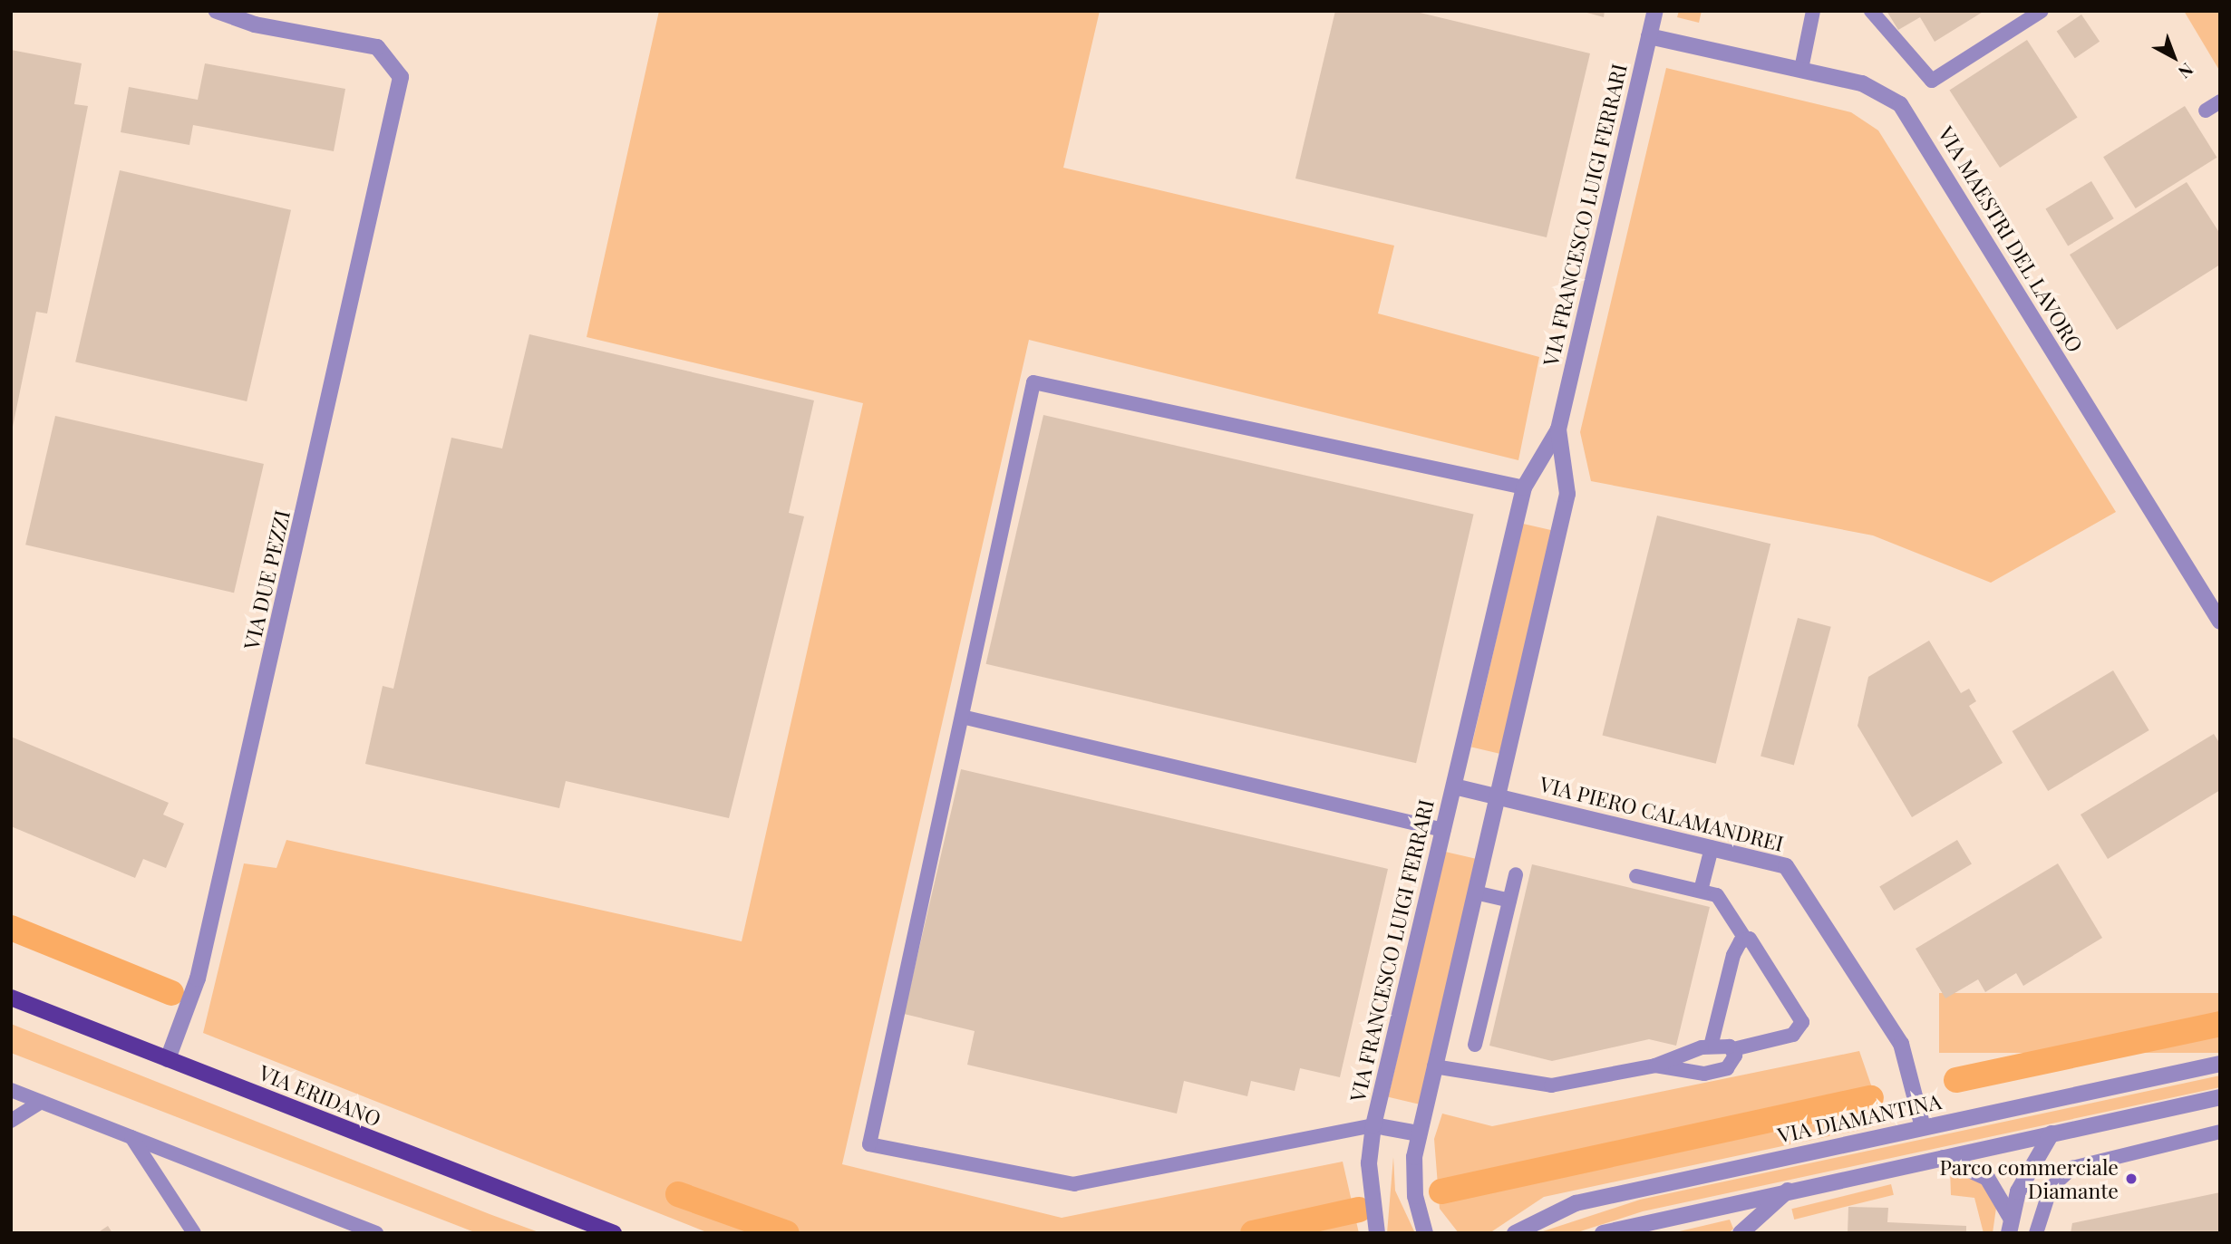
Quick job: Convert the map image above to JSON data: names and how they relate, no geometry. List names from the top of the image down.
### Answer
{
  "streets": {
    "main road": ["VIA ERIDANO"],
    "street": [
      "VIA FRANCESCO LUIGI FERRARI",
      "VIA MAESTRI DEL LAVORO",
      "VIA DUE PEZZI",
      "VIA PIERO CALAMANDREI",
      "VIA DIAMANTINA"
    ]
  },
  "crossings": [
    ["VIA FRANCESCO LUIGI FERRARI", "VIA MAESTRI DEL LAVORO"],
    ["VIA FRANCESCO LUIGI FERRARI", "VIA PIERO CALAMANDREI"],
    ["VIA DUE PEZZI", "VIA ERIDANO"],
    ["VIA PIERO CALAMANDREI", "VIA DIAMANTINA"]
  ],
  "places": ["Parco commerciale Diamante"],
  "north": "bottom right"
}
